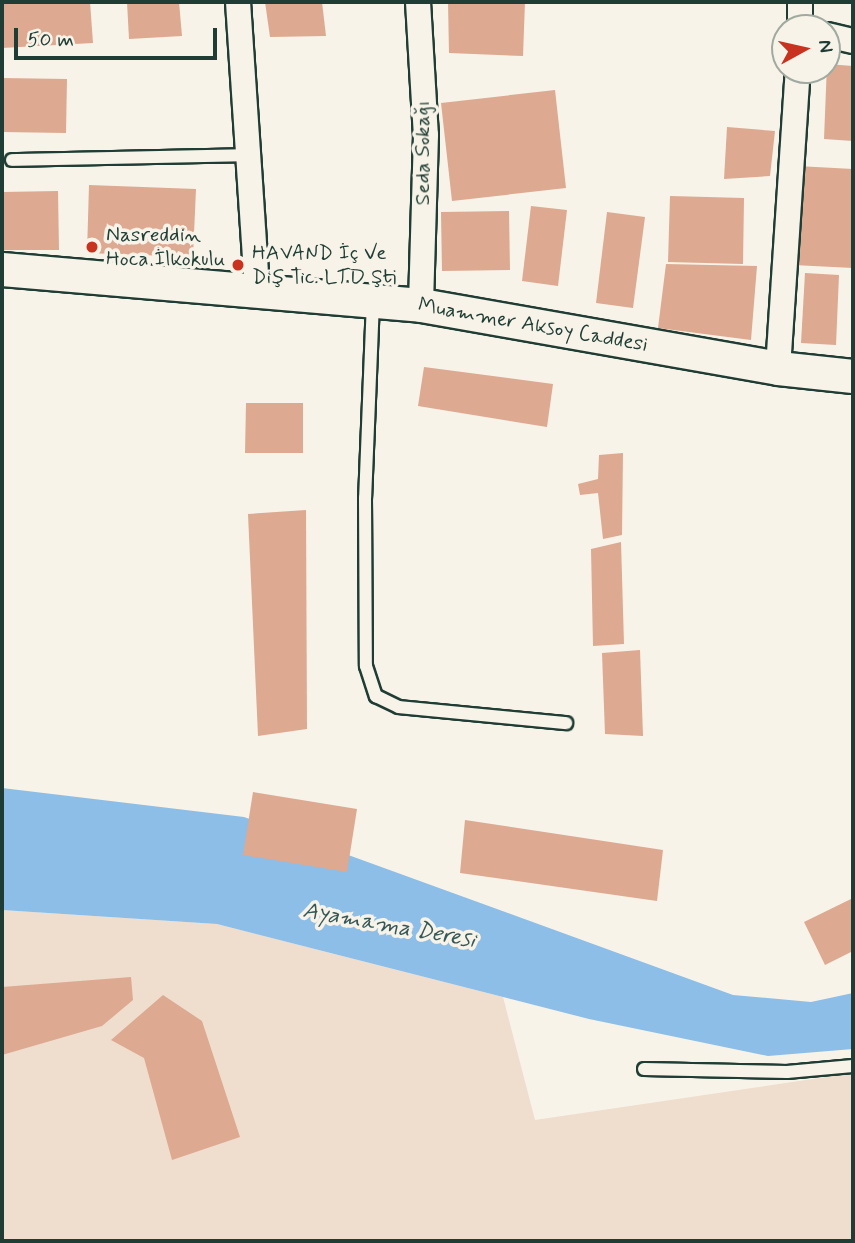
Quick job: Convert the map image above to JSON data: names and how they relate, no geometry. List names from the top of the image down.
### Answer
{
  "streets": {
    "main road": ["Muammer Aksoy Caddesi"],
    "street": ["Seda Sokağı"]
  },
  "crossings": [
    ["Seda Sokağı", "Muammer Aksoy Caddesi"]
  ],
  "water": ["Ayamama Deresi"],
  "places": ["Nasreddin Hoca İlkokulu", "HAVAND İç Ve Diş Tic. LTD Şti"],
  "scale_bar": "50 m",
  "north": "right"
}
